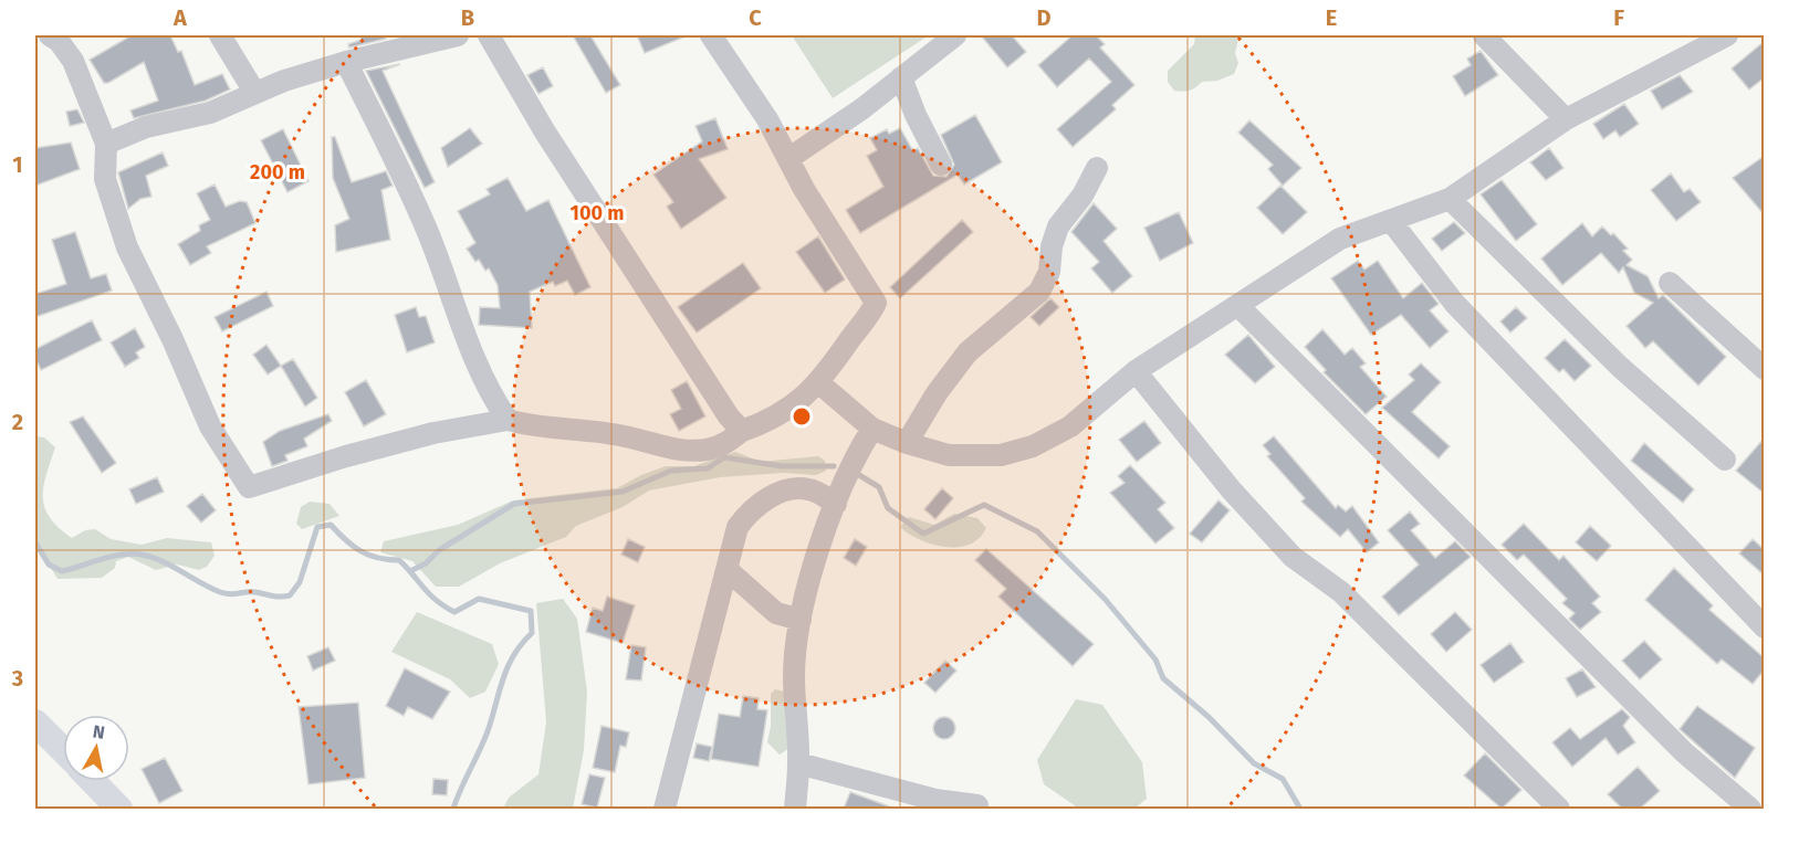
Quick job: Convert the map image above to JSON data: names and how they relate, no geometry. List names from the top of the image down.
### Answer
{
  "north": "top",
  "grid": {
    "columns": [
      "A",
      "B",
      "C",
      "D",
      "E",
      "F"
    ],
    "rows": ["1", "2", "3"]
  },
  "rings": ["200 m", "100 m"]
}
